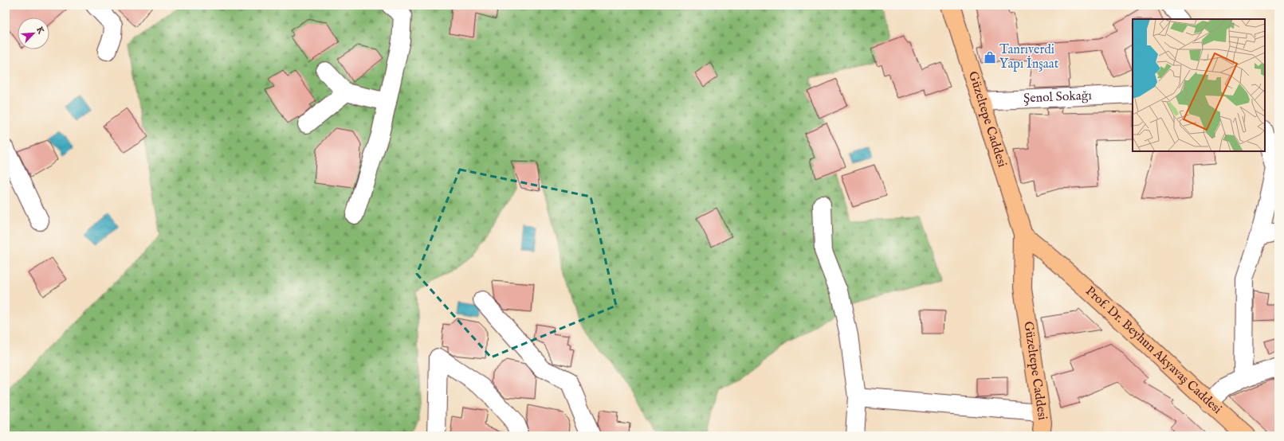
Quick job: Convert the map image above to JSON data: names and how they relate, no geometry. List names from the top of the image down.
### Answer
{
  "streets": {
    "main road": ["Güzeltepe Caddesi", "Prof. Dr. Beyhun Akyavaş Caddesi"],
    "street": ["Şenol Sokağı"]
  },
  "crossings": [
    ["Şenol Sokağı", "Güzeltepe Caddesi"],
    ["Güzeltepe Caddesi", "Prof. Dr. Beyhun Akyavaş Caddesi"]
  ],
  "places": {
    "shop": ["Tanrıverdi Yapı İnşaat"]
  },
  "north": "top right"
}
